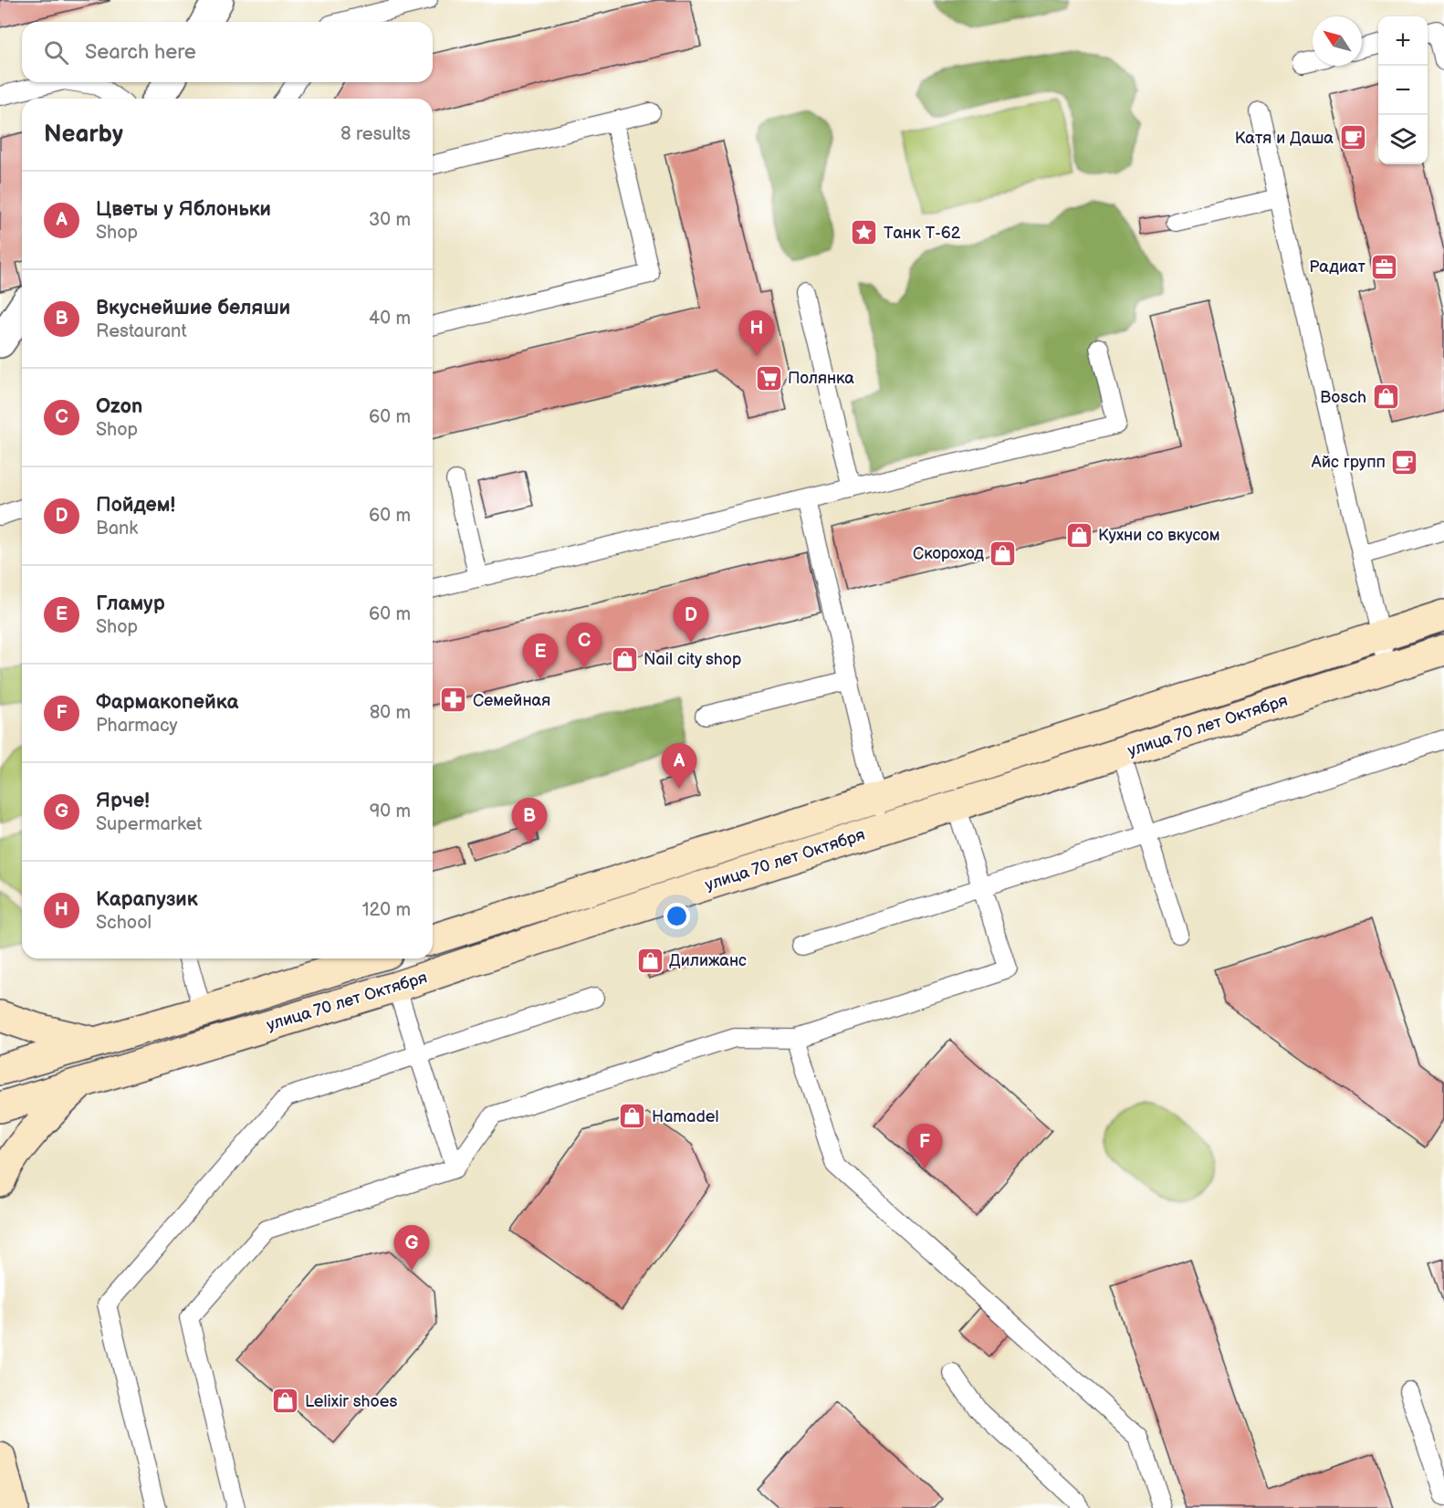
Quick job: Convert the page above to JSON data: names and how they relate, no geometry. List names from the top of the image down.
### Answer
{
  "streets": {
    "main road": ["улица 70 лет Октября"]
  },
  "places": {
    "cafe": ["Катя и Даша", "Айс групп"],
    "place": ["Танк Т-62"],
    "office": ["Радиат"],
    "supermarket": ["Полянка"],
    "shop": [
      "Bosch",
      "Кухни со вкусом",
      "Скороход",
      "Nail city shop",
      "Дилижанс",
      "Hamadel",
      "Lelixir shoes"
    ],
    "pharmacy": ["Семейная"]
  },
  "north": "top left",
  "page": {
    "map_buttons": ["+", "−"],
    "search": "Search here",
    "heading": ["Nearby", "8 results"],
    "list": [
      {
        "mark": "A",
        "name": "Цветы у Яблоньки",
        "note": "Shop",
        "value": "30 m"
      },
      {
        "mark": "B",
        "name": "Вкуснейшие беляши",
        "note": "Restaurant",
        "value": "40 m"
      },
      {
        "mark": "C",
        "name": "Ozon",
        "note": "Shop",
        "value": "60 m"
      },
      {
        "mark": "D",
        "name": "Пойдем!",
        "note": "Bank",
        "value": "60 m"
      },
      {
        "mark": "E",
        "name": "Гламур",
        "note": "Shop",
        "value": "60 m"
      },
      {
        "mark": "F",
        "name": "Фармакопейка",
        "note": "Pharmacy",
        "value": "80 m"
      },
      {
        "mark": "G",
        "name": "Ярче!",
        "note": "Supermarket",
        "value": "90 m"
      },
      {
        "mark": "H",
        "name": "Карапузик",
        "note": "School",
        "value": "120 m"
      }
    ],
    "pins": [
      "H",
      "D",
      "C",
      "E",
      "A",
      "B",
      "F",
      "G"
    ]
  }
}
